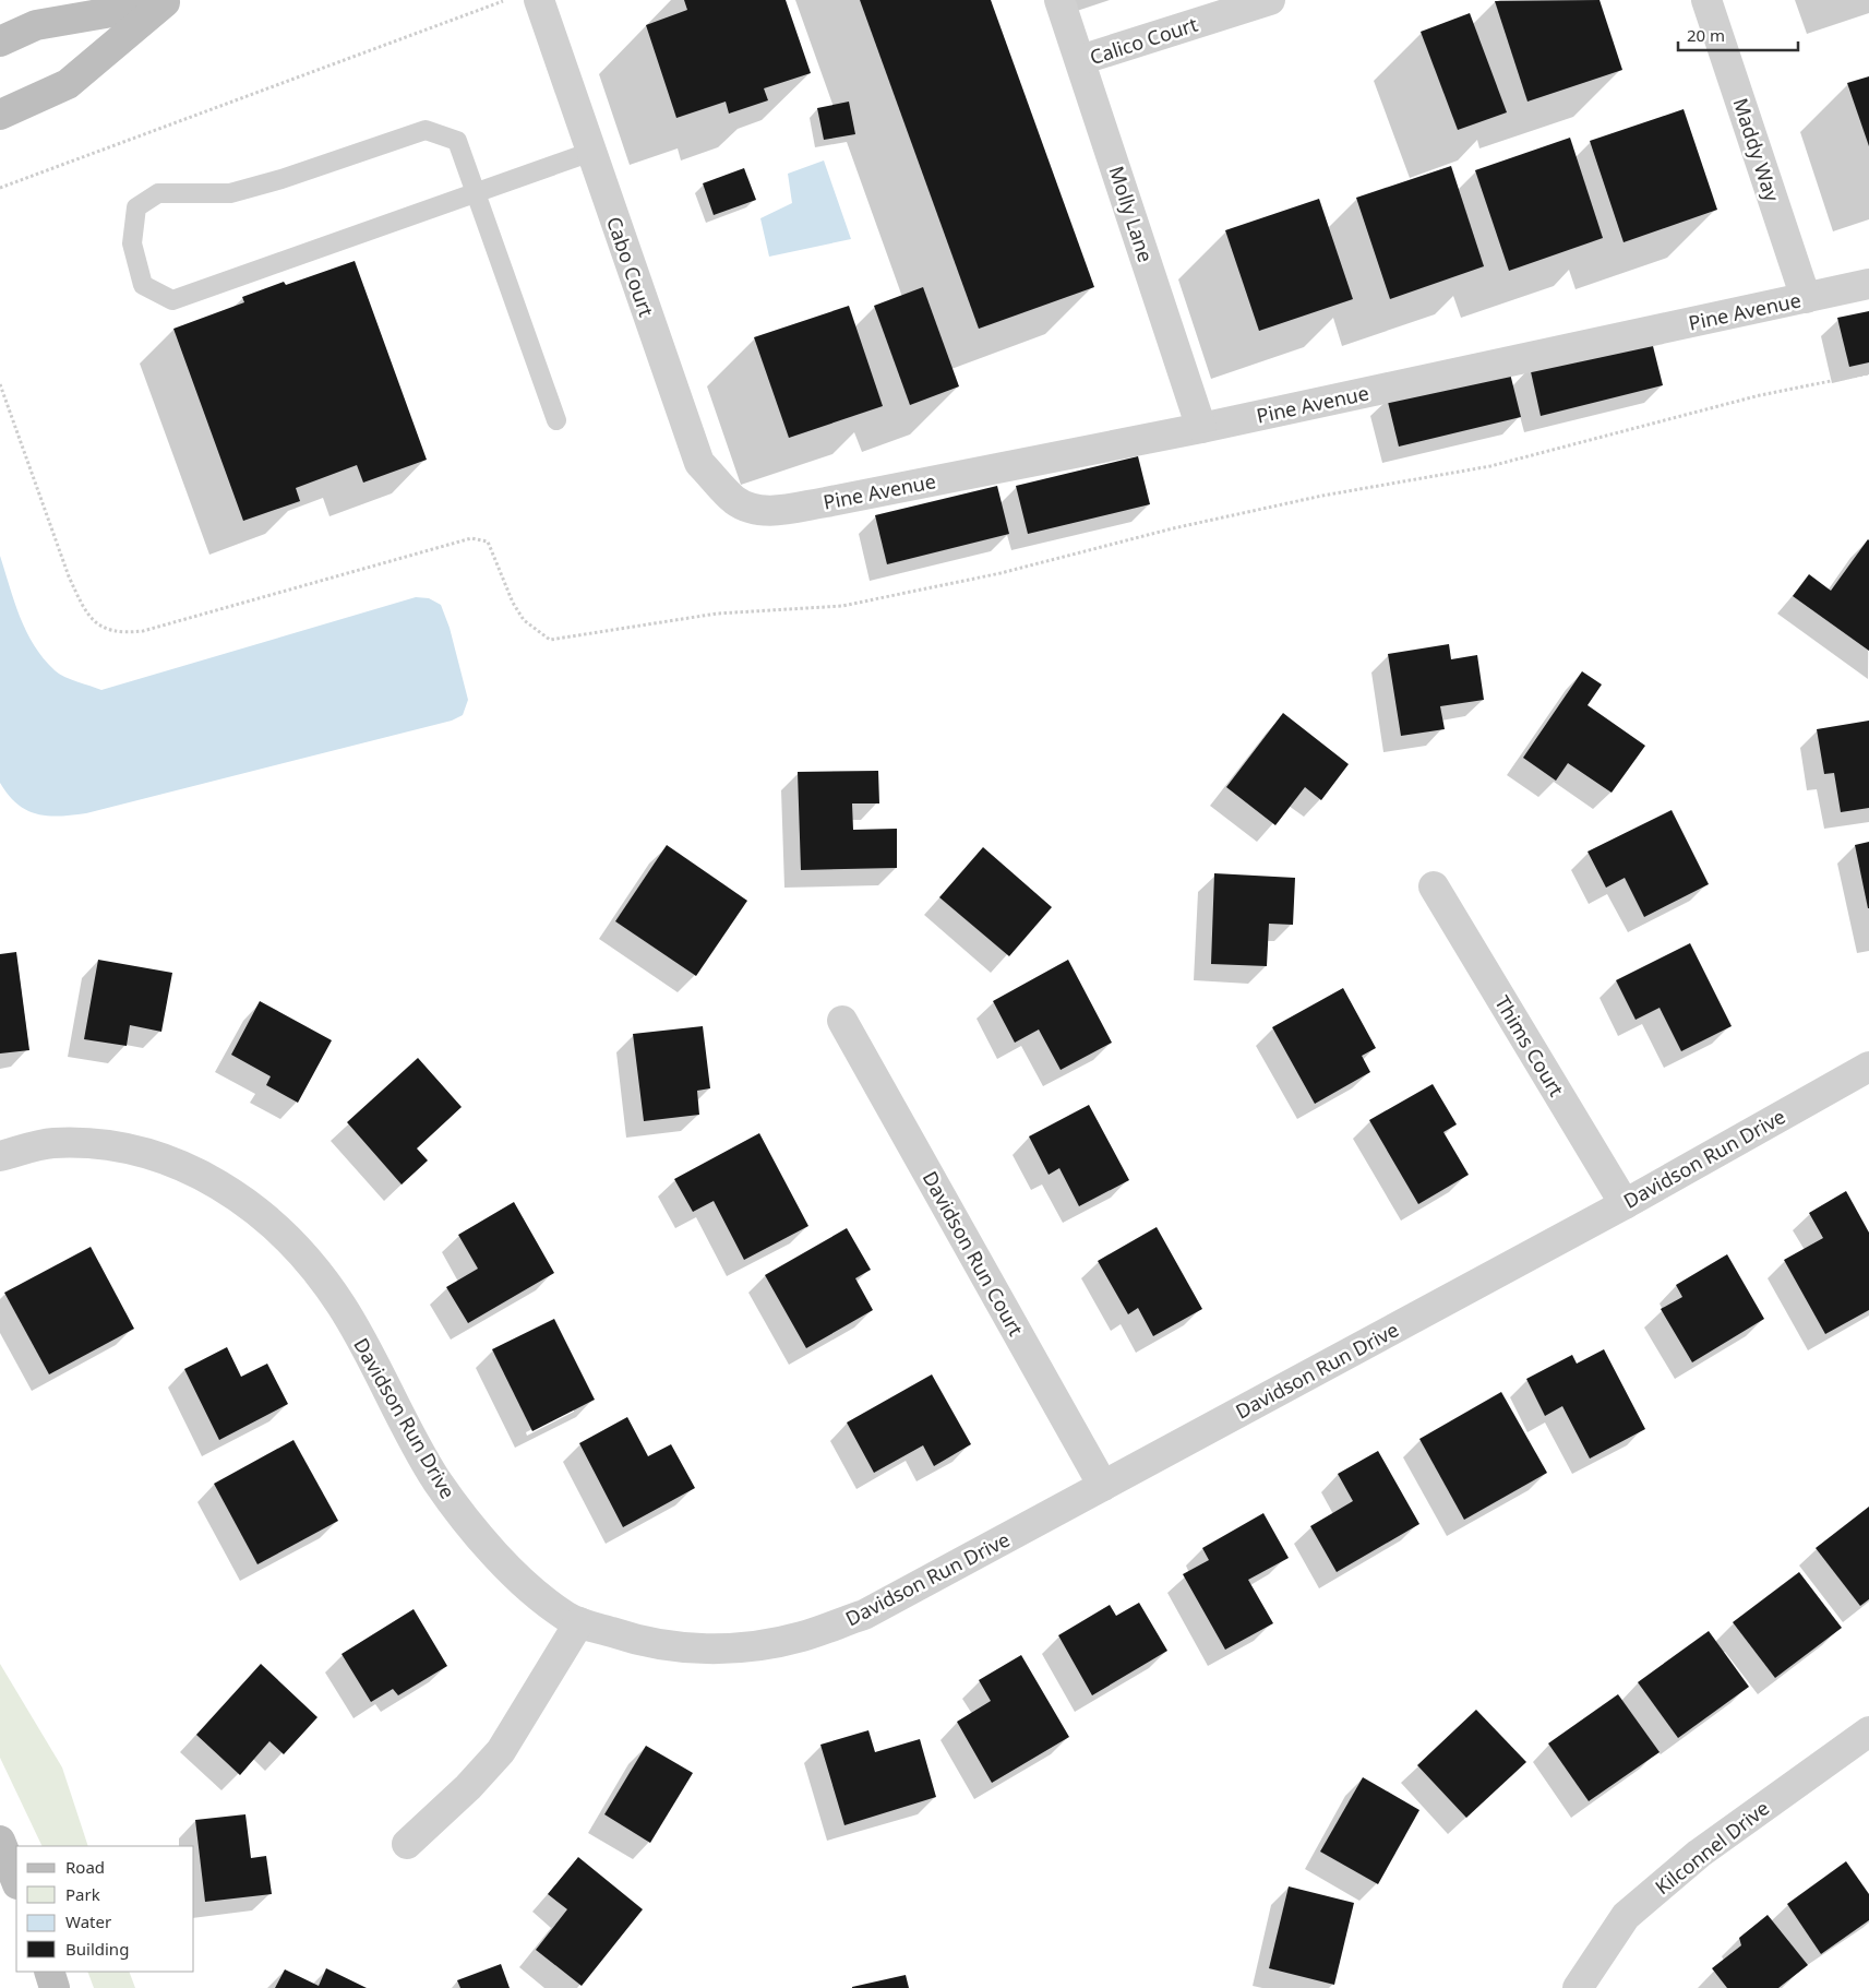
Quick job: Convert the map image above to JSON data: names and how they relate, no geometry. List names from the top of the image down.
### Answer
{
  "streets": {
    "street": [
      "Calico Court",
      "Maddy Way",
      "Molly Lane",
      "Cabo Court",
      "Pine Avenue",
      "Thims Court",
      "Davidson Run Drive",
      "Davidson Run Court",
      "Kilconnel Drive"
    ]
  },
  "crossings": [
    ["Calico Court", "Molly Lane"],
    ["Maddy Way", "Pine Avenue"],
    ["Molly Lane", "Pine Avenue"],
    ["Cabo Court", "Pine Avenue"],
    ["Thims Court", "Davidson Run Drive"],
    ["Davidson Run Drive", "Davidson Run Court"]
  ],
  "legend": [
    "Road",
    "Park",
    "Water",
    "Building"
  ],
  "scale_bar": "20 m"
}
